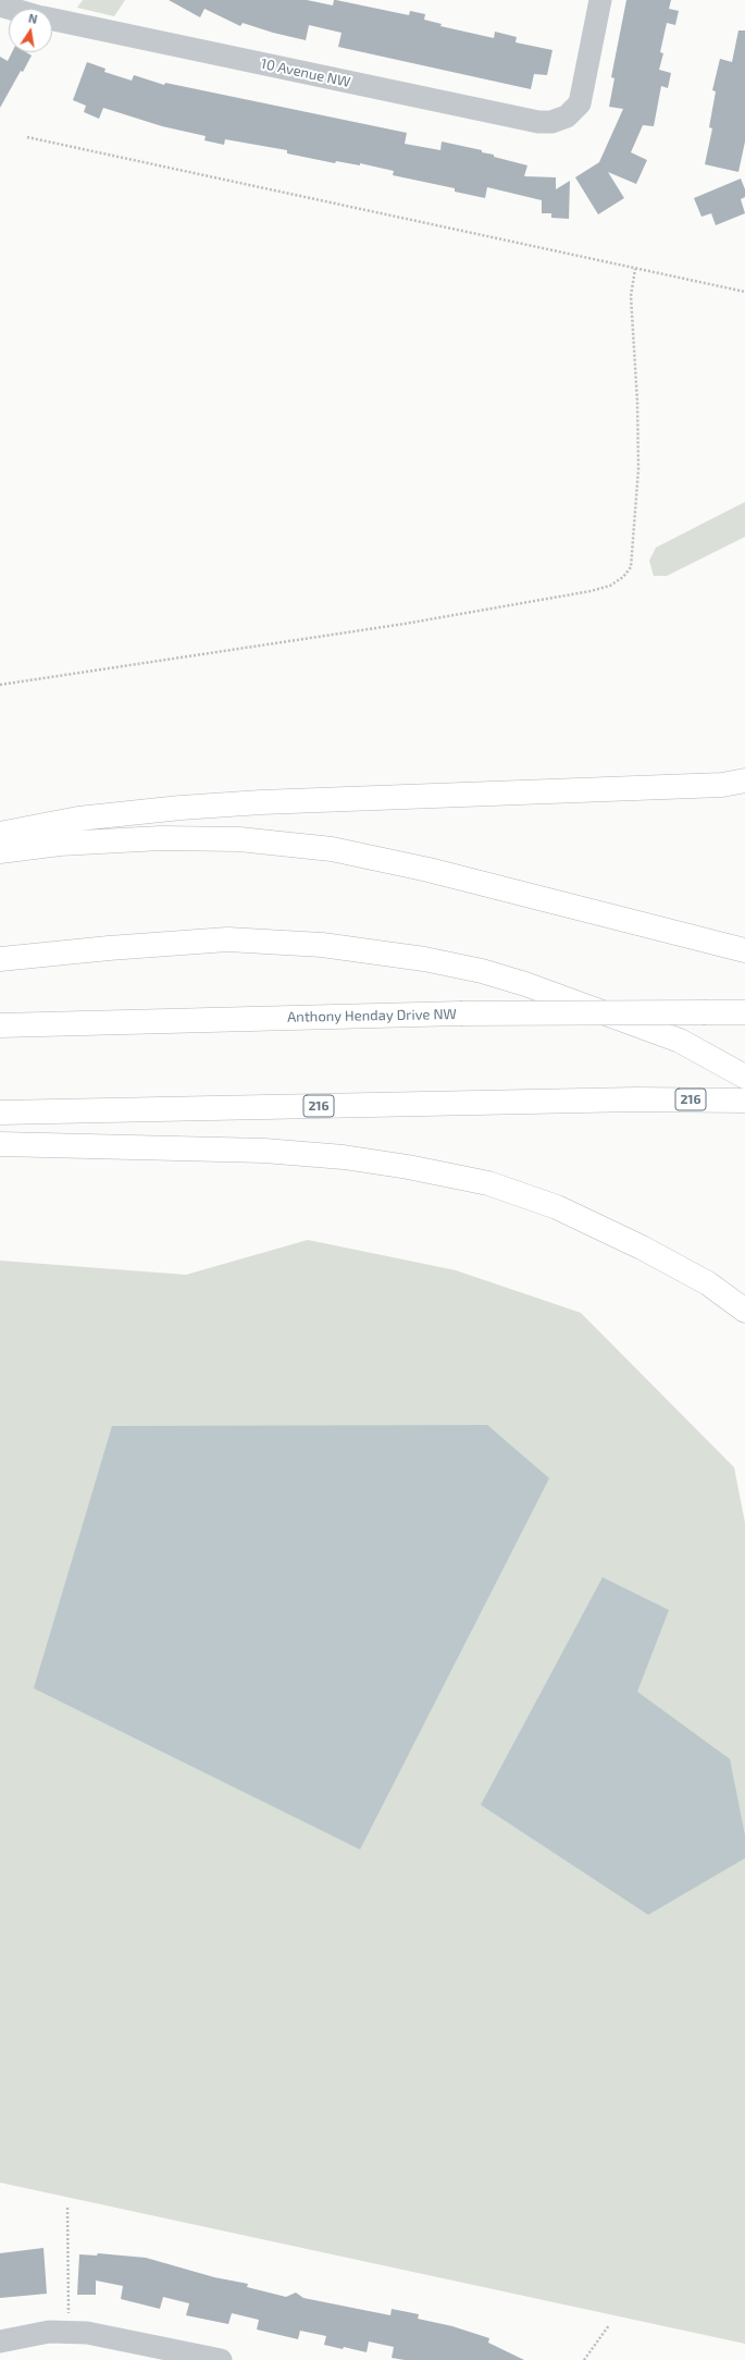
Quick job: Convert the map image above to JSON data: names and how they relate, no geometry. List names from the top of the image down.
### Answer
{
  "streets": {
    "highway": ["Anthony Henday Drive NW", "216"],
    "street": ["10 Avenue NW"]
  },
  "north": "top"
}
